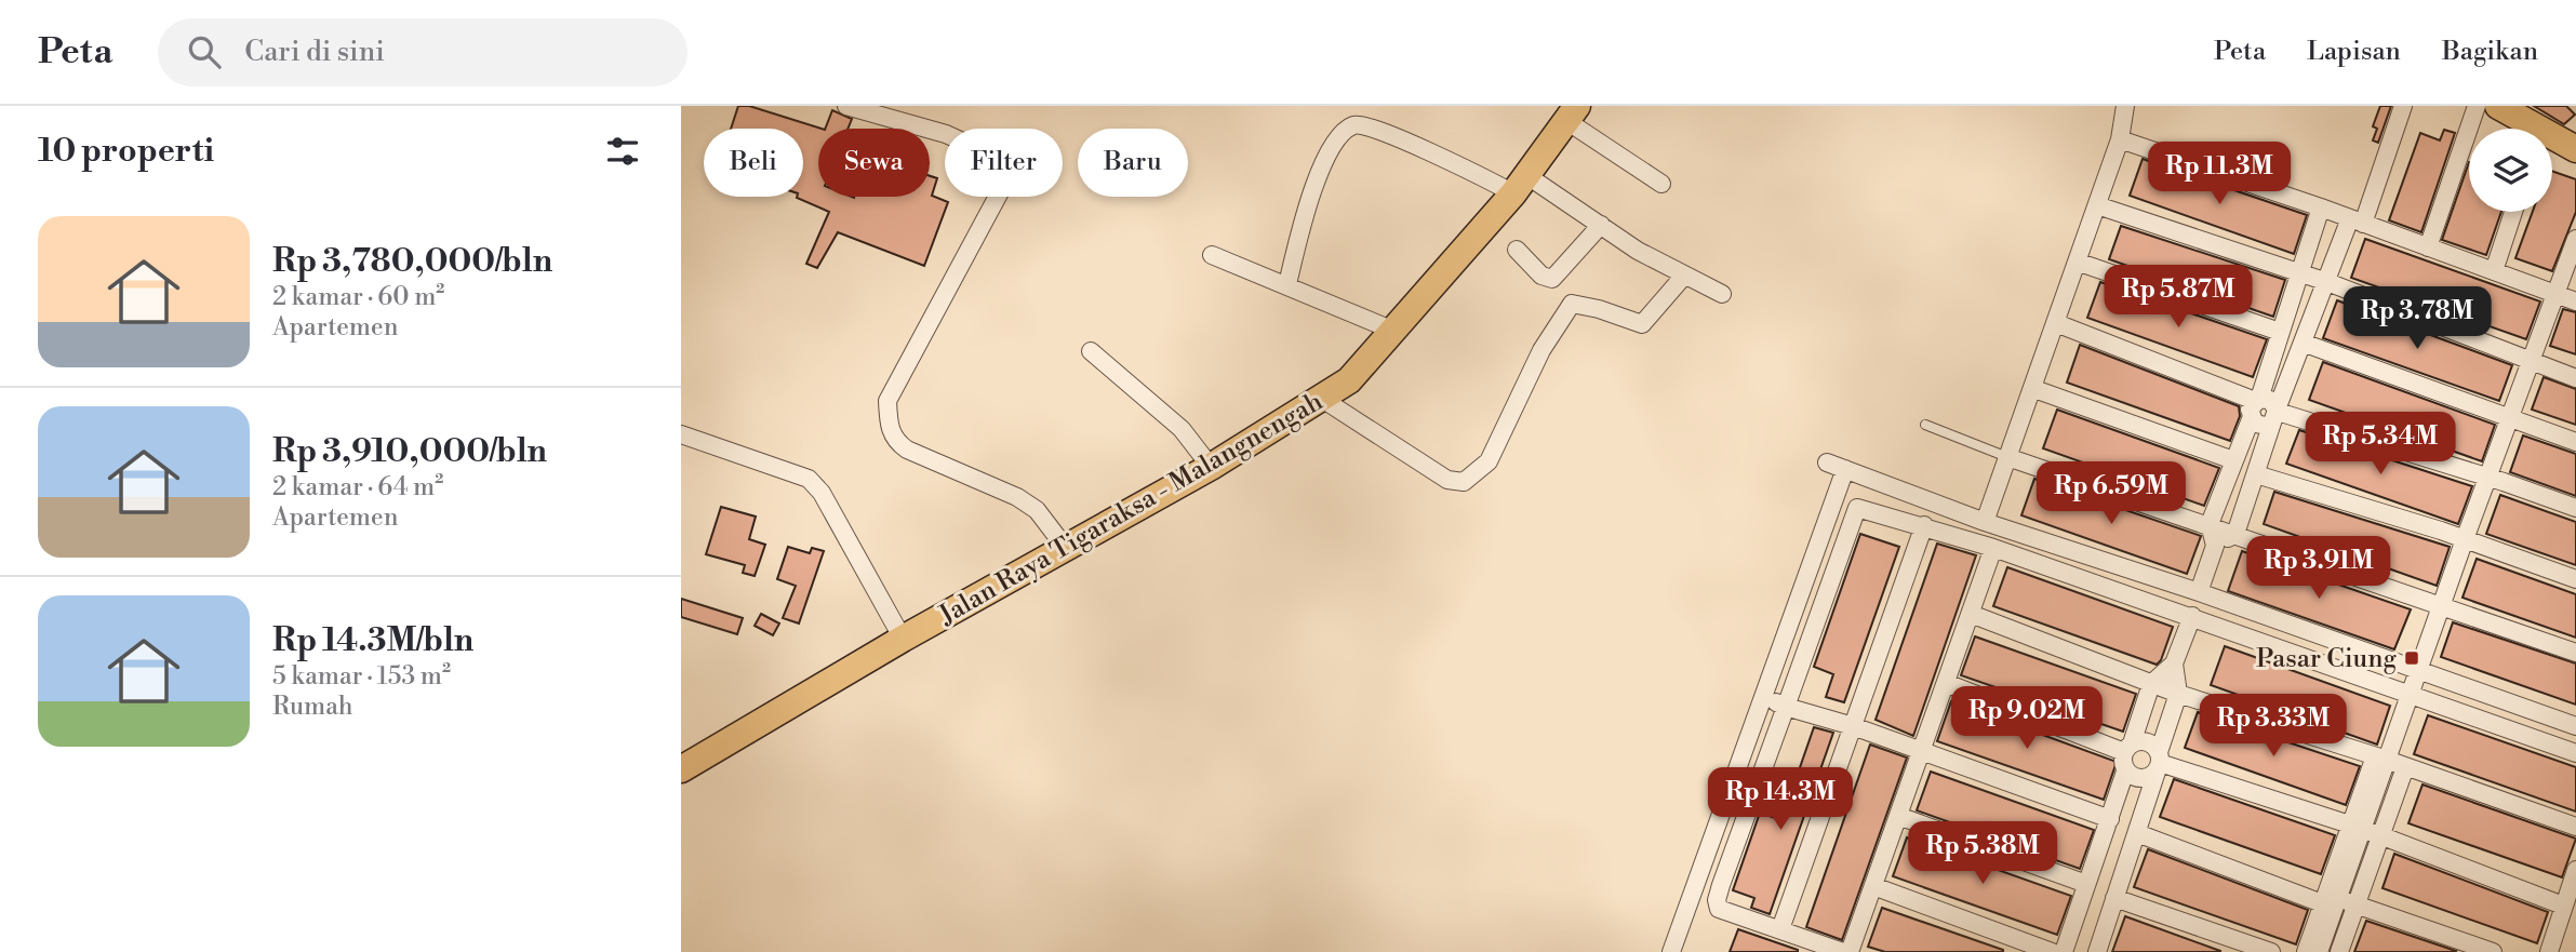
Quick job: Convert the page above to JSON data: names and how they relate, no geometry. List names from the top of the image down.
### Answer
{
  "streets": {
    "main road": ["Jalan Raya Tigaraksa - Malangnengah"]
  },
  "places": {
    "transit": ["Pasar Ciung"]
  },
  "page": {
    "header": "Peta",
    "search": "Cari di sini",
    "nav": ["Peta", "Lapisan", "Bagikan"],
    "heading": "10 properti",
    "chip": [
      "Beli",
      "Sewa",
      "Filter",
      "Baru"
    ],
    "price": [
      "Rp 11.3M",
      "Rp 5.87M",
      "Rp 3.78M",
      "Rp 5.34M",
      "Rp 6.59M",
      "Rp 3.91M",
      "Rp 9.02M",
      "Rp 3.33M",
      "Rp 14.3M",
      "Rp 5.38M"
    ],
    "list": [
      {
        "name": "Rp 3,780,000/bln",
        "note": "2 kamar · 60 m² · Apartemen"
      },
      {
        "name": "Rp 3,910,000/bln",
        "note": "2 kamar · 64 m² · Apartemen"
      },
      {
        "name": "Rp 14.3M/bln",
        "note": "5 kamar · 153 m² · Rumah"
      }
    ]
  }
}
